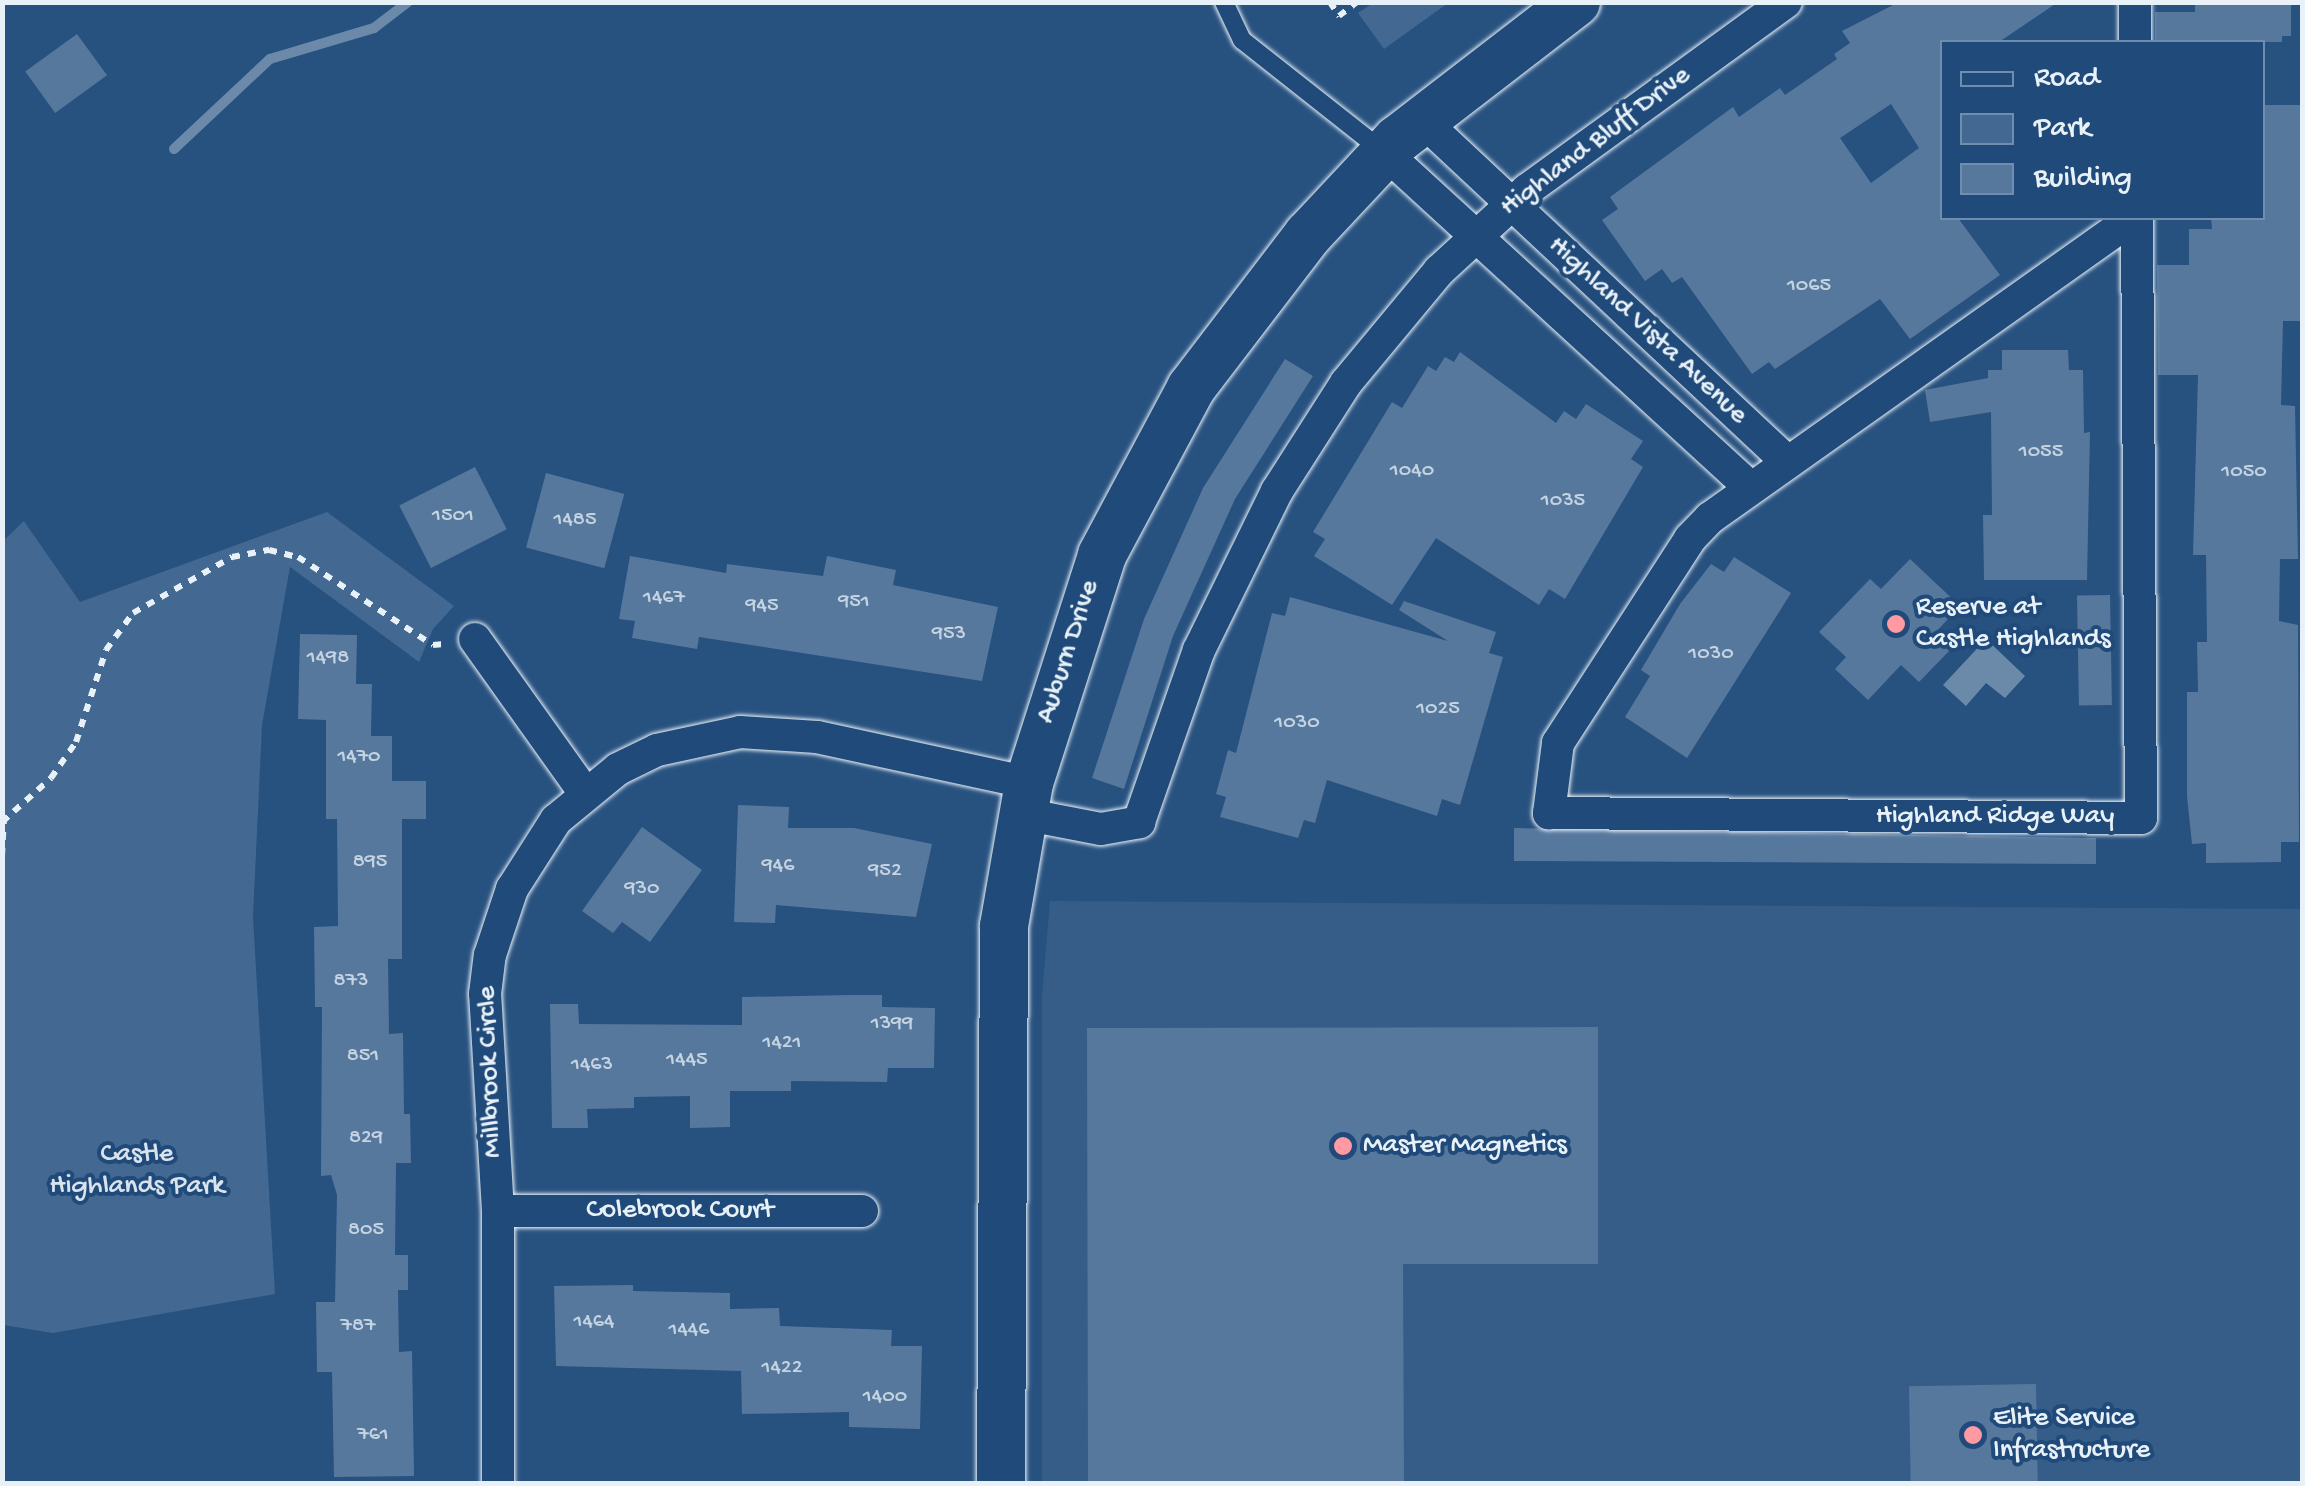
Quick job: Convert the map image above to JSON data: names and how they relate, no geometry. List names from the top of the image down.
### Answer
{
  "streets": {
    "street": [
      "Highland Bluff Drive",
      "Highland Vista Avenue",
      "Auburn Drive",
      "Highland Ridge Way",
      "Millbrook Circle",
      "Colebrook Court"
    ]
  },
  "crossings": [
    ["Highland Bluff Drive", "Highland Vista Avenue"],
    ["Highland Bluff Drive", "Auburn Drive"],
    ["Highland Bluff Drive", "Millbrook Circle"],
    ["Highland Vista Avenue", "Auburn Drive"],
    ["Highland Vista Avenue", "Highland Ridge Way"],
    ["Auburn Drive", "Millbrook Circle"],
    ["Millbrook Circle", "Colebrook Court"]
  ],
  "parks": ["Castle Highlands Park"],
  "places": ["Reserve at Castle Highlands", "Master Magnetics", "Elite Service Infrastructure"],
  "house_numbers": [
    "1065",
    "1055",
    "1040",
    "1050",
    "1035",
    "1501",
    "1485",
    "1467",
    "951",
    "945",
    "953",
    "1030",
    "1498",
    "1025",
    "1030",
    "1470",
    "895",
    "946",
    "952",
    "930",
    "873",
    "1399",
    "1421",
    "851",
    "1445",
    "1463",
    "829",
    "805",
    "1464",
    "787",
    "1446",
    "1422",
    "1400",
    "761"
  ],
  "legend": ["Road", "Park", "Building"]
}
